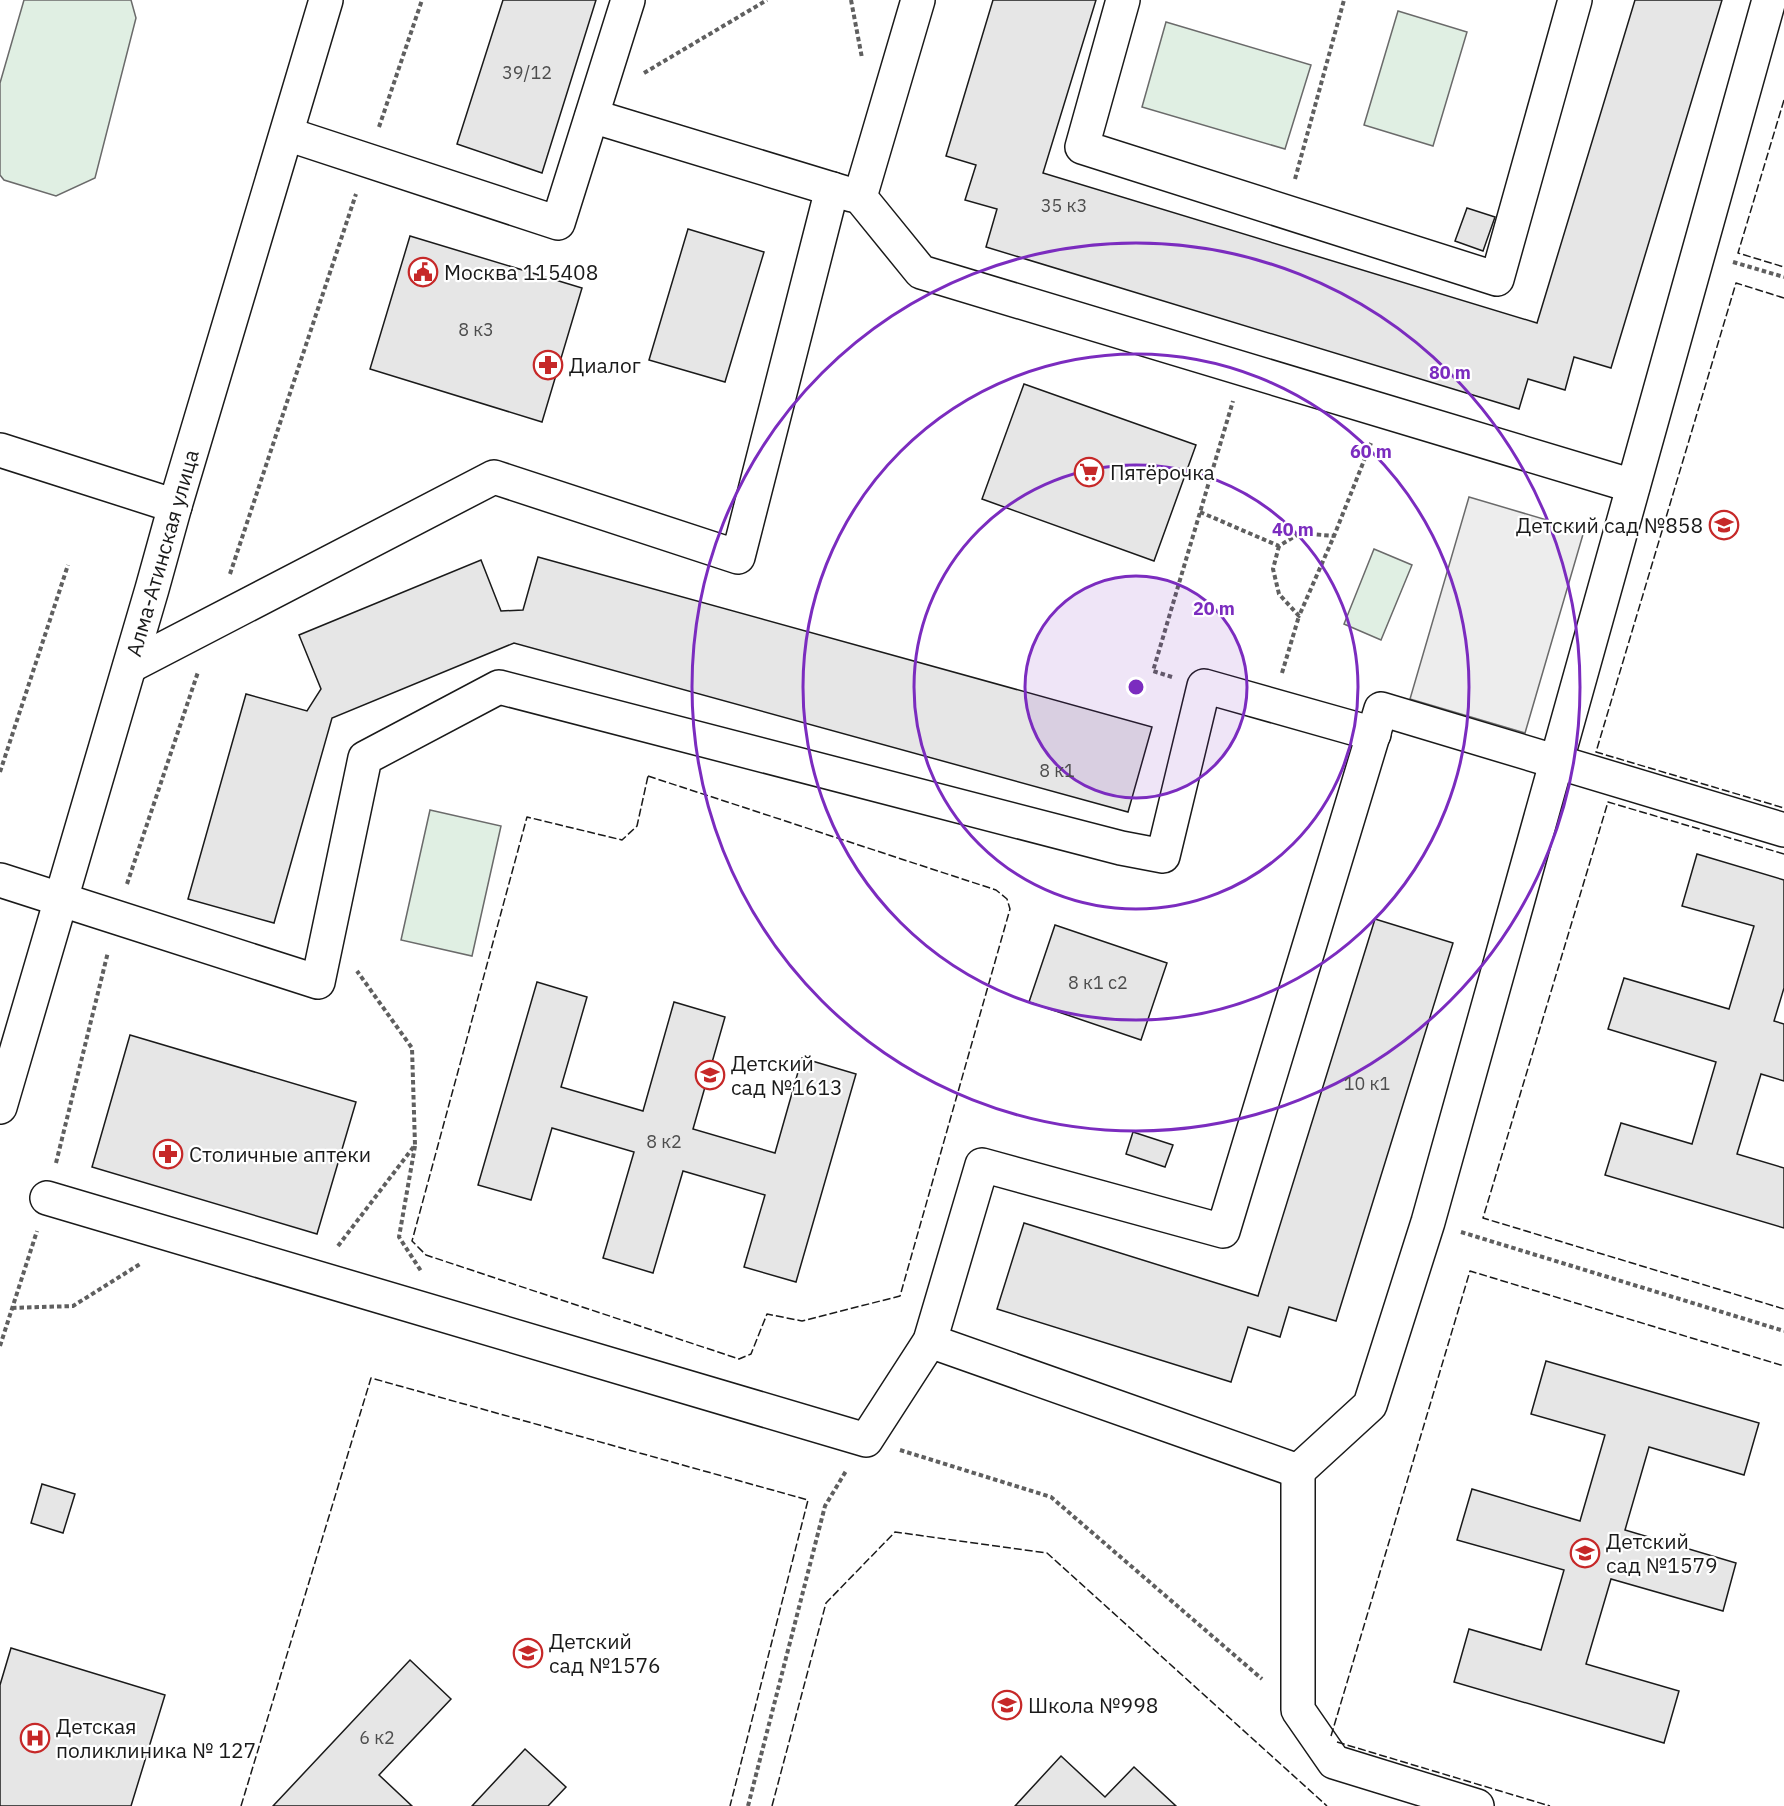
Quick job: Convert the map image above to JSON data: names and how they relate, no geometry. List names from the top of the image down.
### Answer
{
  "streets": {
    "street": ["Алма-Атинская улица"]
  },
  "places": {
    "public building": ["Москва 115408"],
    "pharmacy": ["Диалог", "Столичные аптеки"],
    "supermarket": ["Пятёрочка"],
    "school or university": [
      "Детский сад №858",
      "Детский сад №1613",
      "Детский сад №1579",
      "Детский сад №1576",
      "Школа №998"
    ],
    "hospital": ["Детская поликлиника № 127"]
  },
  "house_numbers": [
    "39/12",
    "35 к3",
    "8 к3",
    "8 к1",
    "8 к1 с2",
    "10 к1",
    "8 к2",
    "6 к2"
  ],
  "rings": [
    "80 m",
    "60 m",
    "40 m",
    "20 m"
  ]
}
